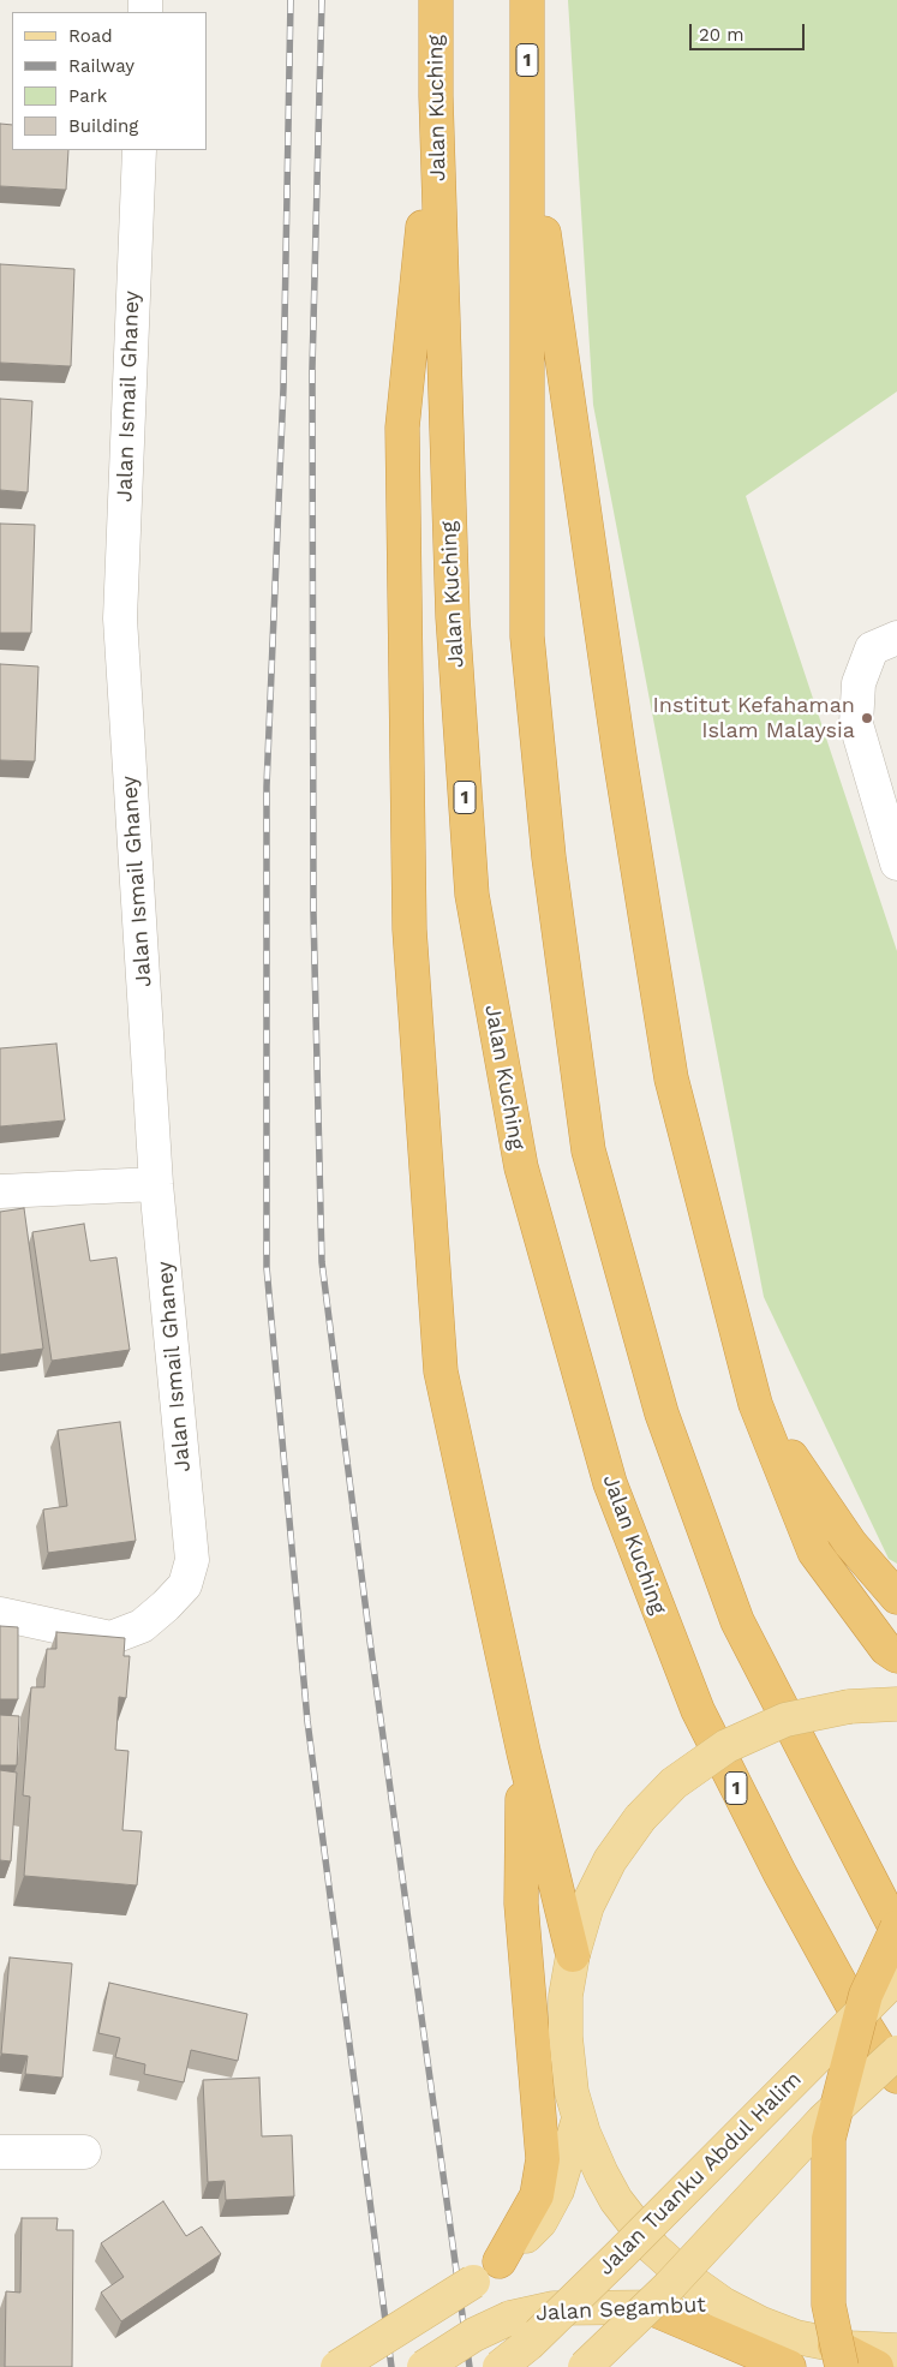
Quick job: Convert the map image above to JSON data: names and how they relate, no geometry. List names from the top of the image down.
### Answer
{
  "streets": {
    "highway": ["1", "Jalan Kuching"],
    "main road": ["Jalan Tuanku Abdul Halim", "Jalan Segambut"],
    "street": ["Jalan Ismail Ghaney"]
  },
  "places": ["Institut Kefahaman Islam Malaysia"],
  "legend": [
    "Road",
    "Railway",
    "Park",
    "Building"
  ],
  "scale_bar": "20 m"
}
